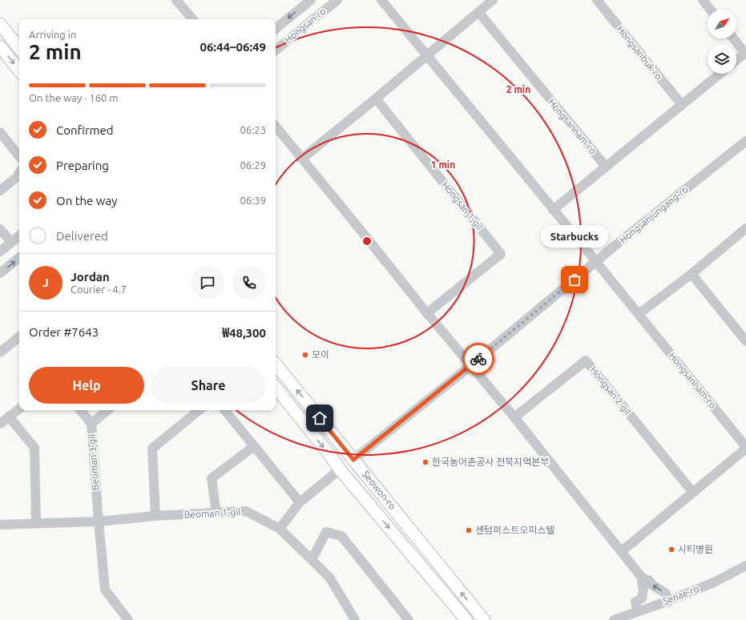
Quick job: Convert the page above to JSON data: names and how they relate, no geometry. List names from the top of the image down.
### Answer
{
  "streets": {
    "main road": ["Seowon-ro"],
    "street": [
      "Hongsan-ro",
      "Hongsanbuk-ro",
      "Hongsannam-ro",
      "Hongsan 1-gil",
      "Hongsanjungang-ro",
      "Hongsan 2-gil",
      "Beoman 3-gil",
      "Beoman 1-gil",
      "Senae-ro"
    ]
  },
  "crossings": [
    ["Hongsannam-ro", "Hongsanjungang-ro"],
    ["Hongsanjungang-ro", "Seowon-ro"],
    ["Beoman 3-gil", "Beoman 1-gil"]
  ],
  "places": [
    "Starbucks",
    "모이",
    "한국농어촌공사 전북지역본부",
    "센텀퍼스트오피스텔",
    "시티병원"
  ],
  "north": "top right",
  "page": {
    "heading": ["2 min", "Arriving in", "06:44–06:49"],
    "panel": [
      "Jordan",
      "Courier · 4.7",
      "Order #7643",
      "₩48,300"
    ],
    "bar": "On the way · 160 m",
    "list": [
      ["Confirmed", "06:23"],
      ["Preparing", "06:29"],
      ["On the way", "06:39"],
      "Delivered"
    ],
    "bubble": "Starbucks",
    "round": "J",
    "buttons": ["Help", "Share"]
  },
  "rings": ["2 min", "1 min"]
}
